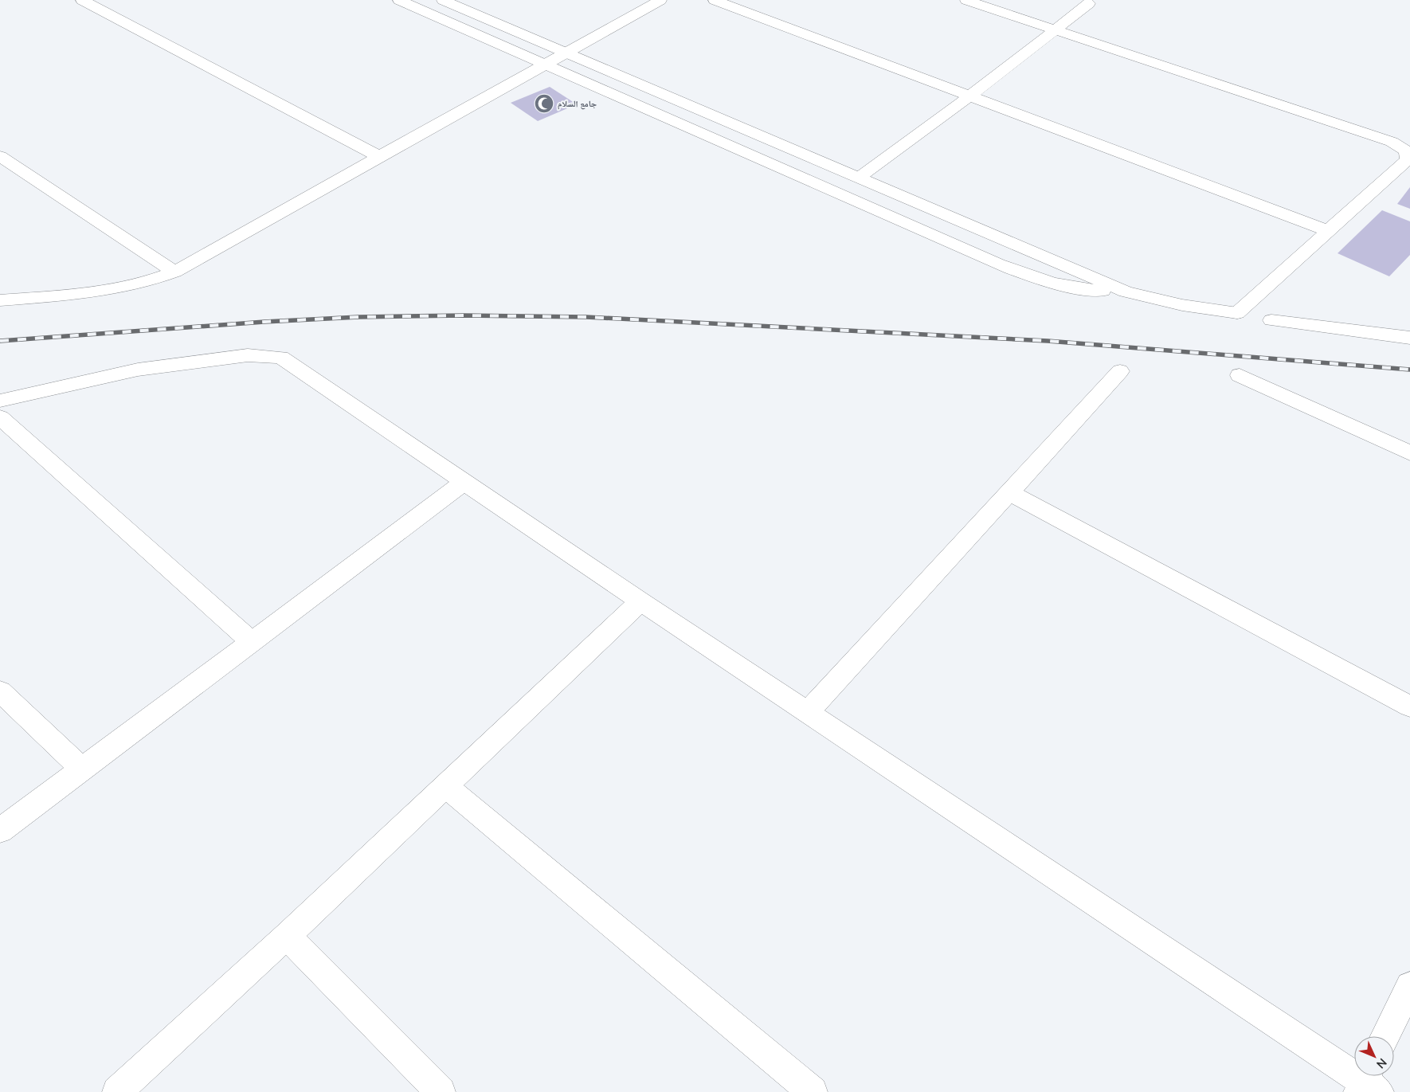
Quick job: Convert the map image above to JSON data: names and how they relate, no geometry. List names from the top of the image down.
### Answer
{
  "places": {
    "mosque": ["جامع السلام"]
  },
  "north": "bottom right"
}
